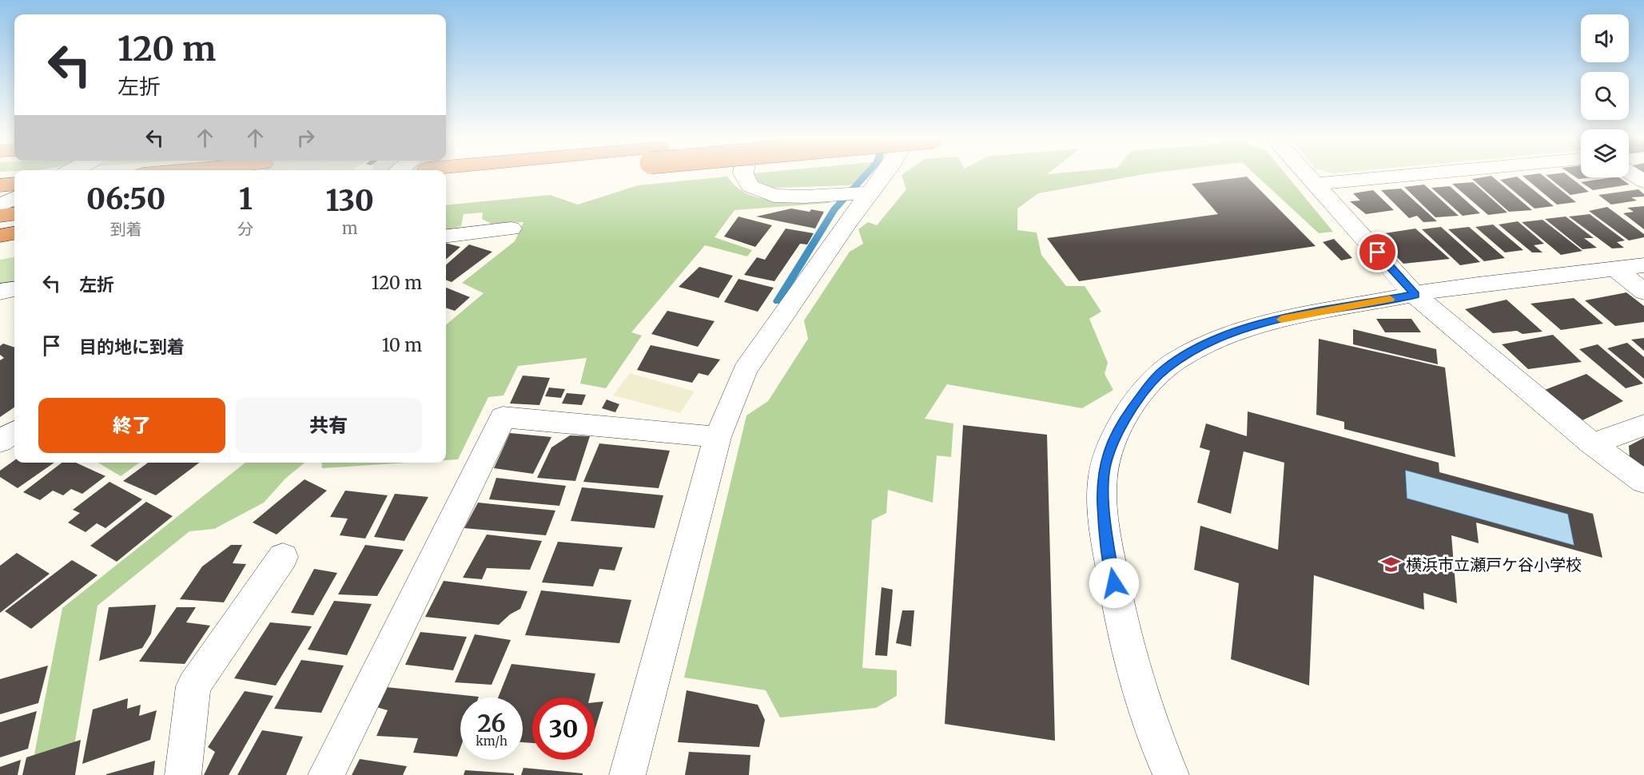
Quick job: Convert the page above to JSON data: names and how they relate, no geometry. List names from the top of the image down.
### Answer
{
  "places": {
    "school or university": ["横浜市立瀬戸ケ谷小学校"]
  },
  "page": {
    "turn": ["120 m", "左折"],
    "eta": [
      "06:50",
      "到着",
      "1",
      "分",
      "130",
      "m"
    ],
    "list": [
      {
        "name": "左折",
        "value": "120 m"
      },
      {
        "name": "目的地に到着",
        "value": "10 m"
      }
    ],
    "buttons": ["終了", "共有"],
    "speed": "26 km/h",
    "limit": "30"
  }
}
